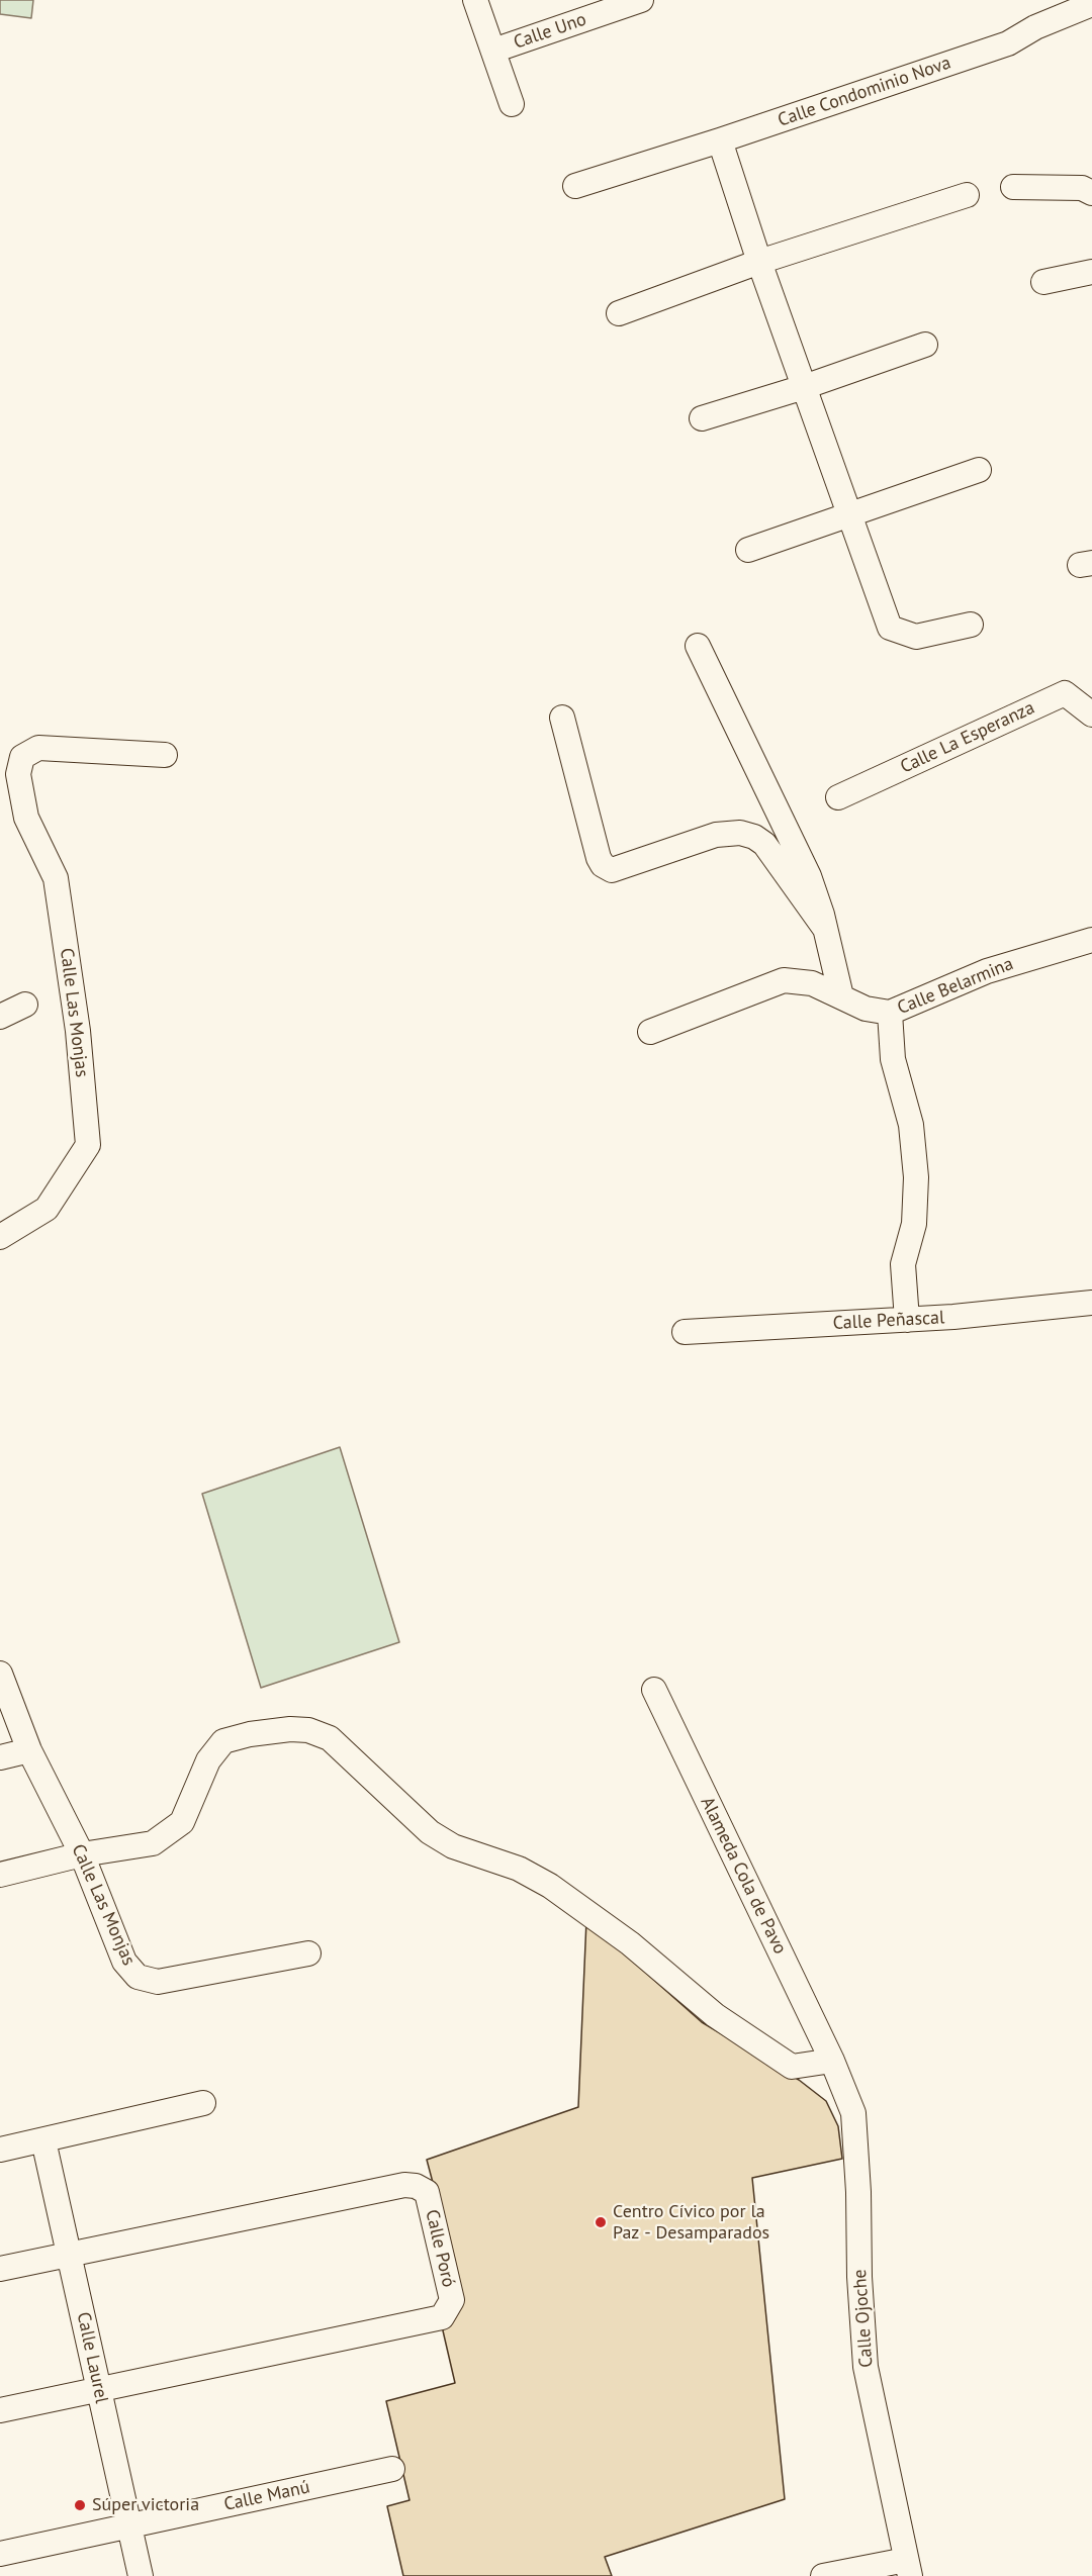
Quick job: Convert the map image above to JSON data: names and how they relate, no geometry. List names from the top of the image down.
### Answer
{
  "streets": {
    "street": [
      "Calle Uno",
      "Calle Condominio Nova",
      "Calle La Esperanza",
      "Calle Belarmina",
      "Calle Las Monjas",
      "Calle Peñascal",
      "Alameda Cola de Pavo",
      "Calle Poró",
      "Calle Ojoche",
      "Calle Laurel",
      "Calle Manú"
    ]
  },
  "crossings": [
    ["Alameda Cola de Pavo", "Calle Ojoche"],
    ["Calle Poró", "Calle Laurel"],
    ["Calle Laurel", "Calle Manú"]
  ],
  "places": ["Centro Cívico por la Paz - Desamparados", "Súper victoria"]
}
